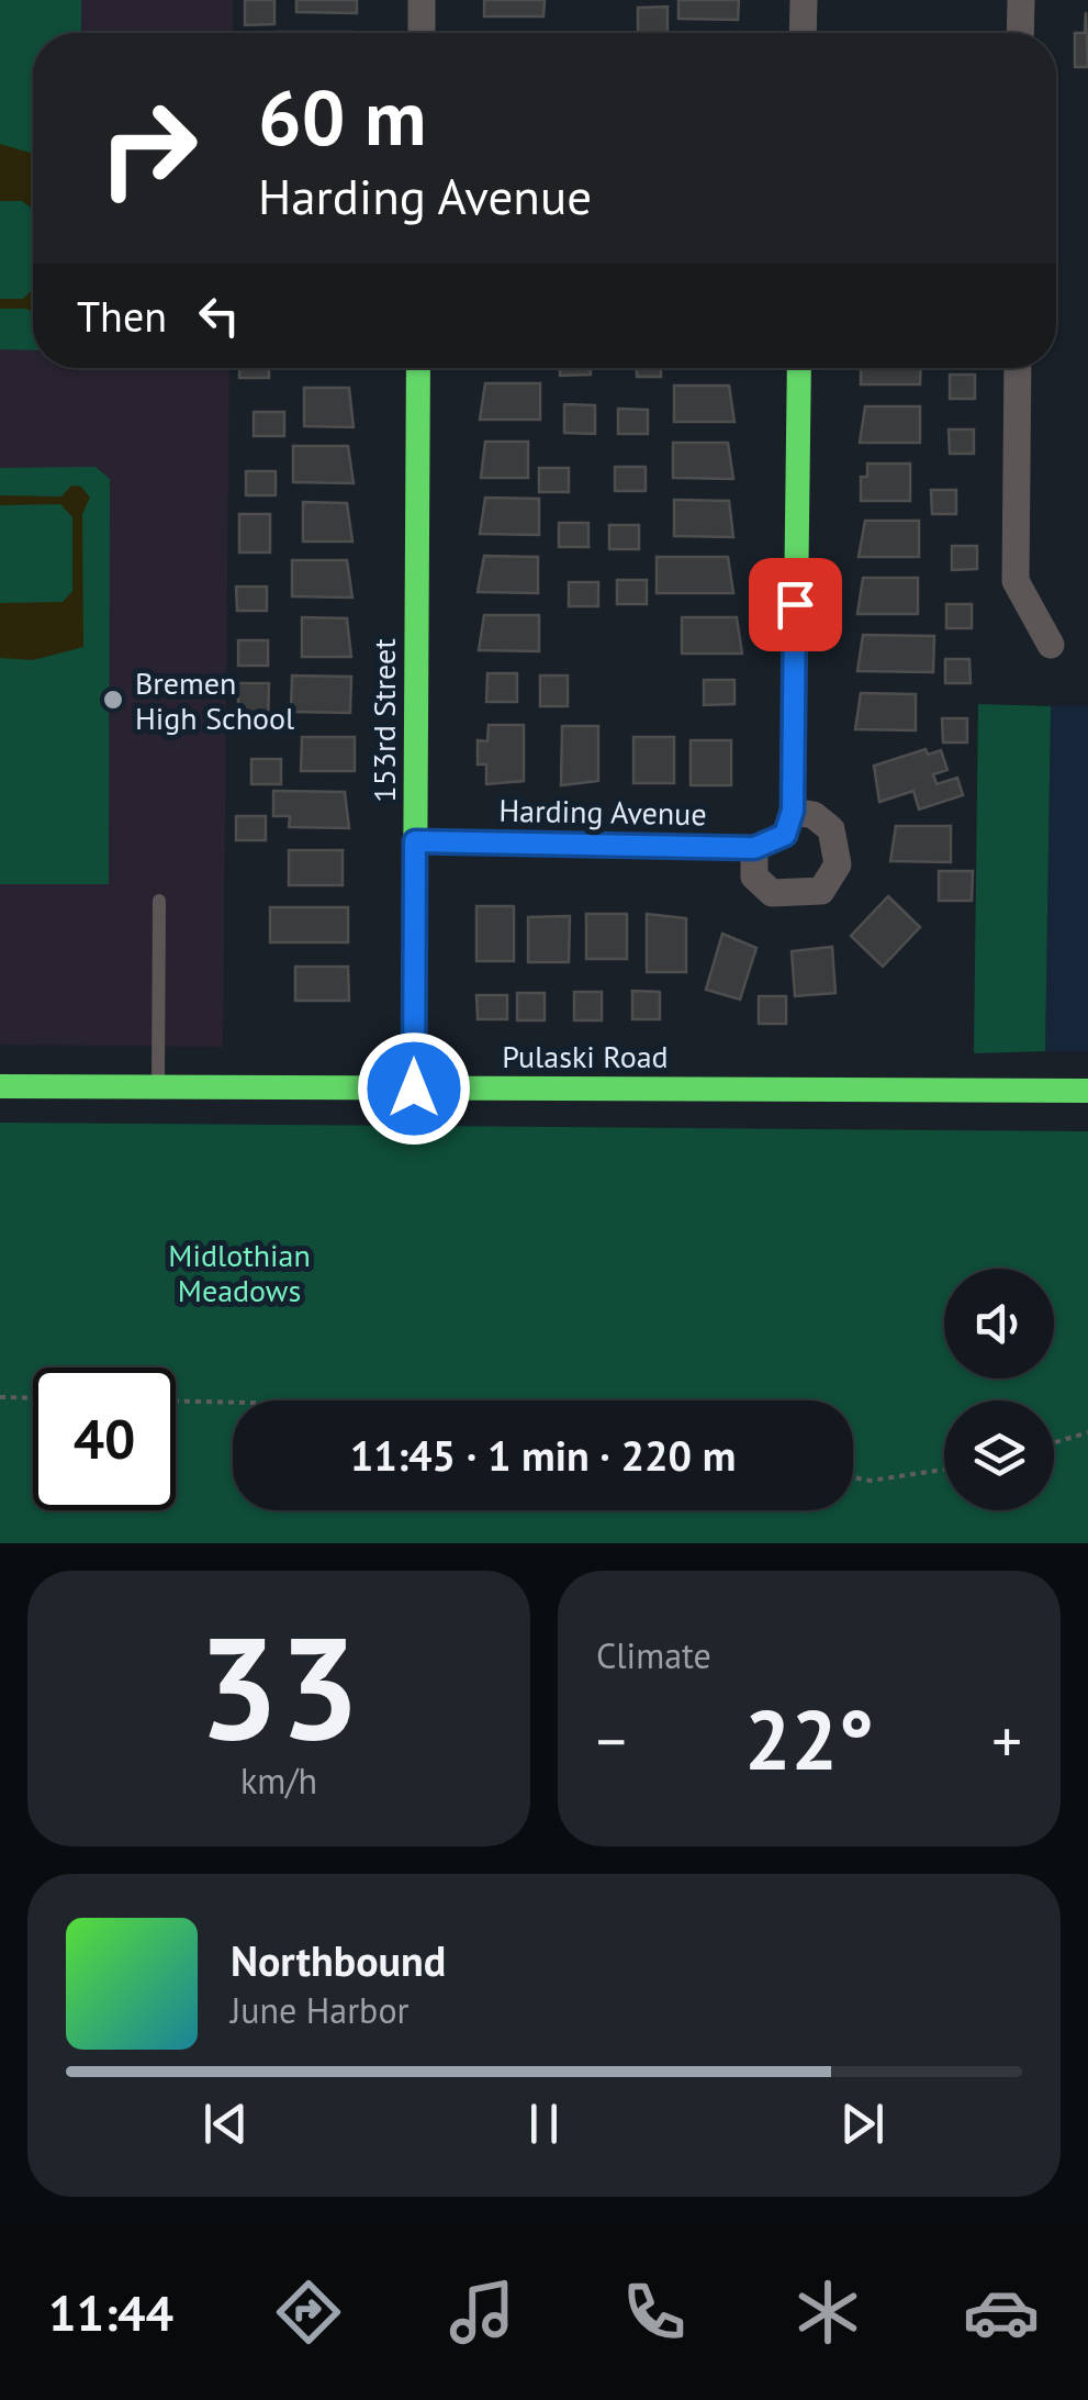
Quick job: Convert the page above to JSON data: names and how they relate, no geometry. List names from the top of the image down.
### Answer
{
  "streets": {
    "street": ["153rd Street", "Harding Avenue", "Pulaski Road"]
  },
  "crossings": [
    ["153rd Street", "Harding Avenue"],
    ["153rd Street", "Pulaski Road"]
  ],
  "parks": ["Midlothian Meadows"],
  "places": ["Bremen High School"],
  "page": {
    "turn": ["60 m", "Harding Avenue"],
    "then": "Then",
    "limit": "40",
    "trip": "11:45 · 1 min · 220 m",
    "tile": [
      ["33", "km/h"],
      "Climate"
    ],
    "heat": ["−", "22°", "+"],
    "song": ["Northbound", "June Harbor"],
    "tabs": "11:44"
  }
}
